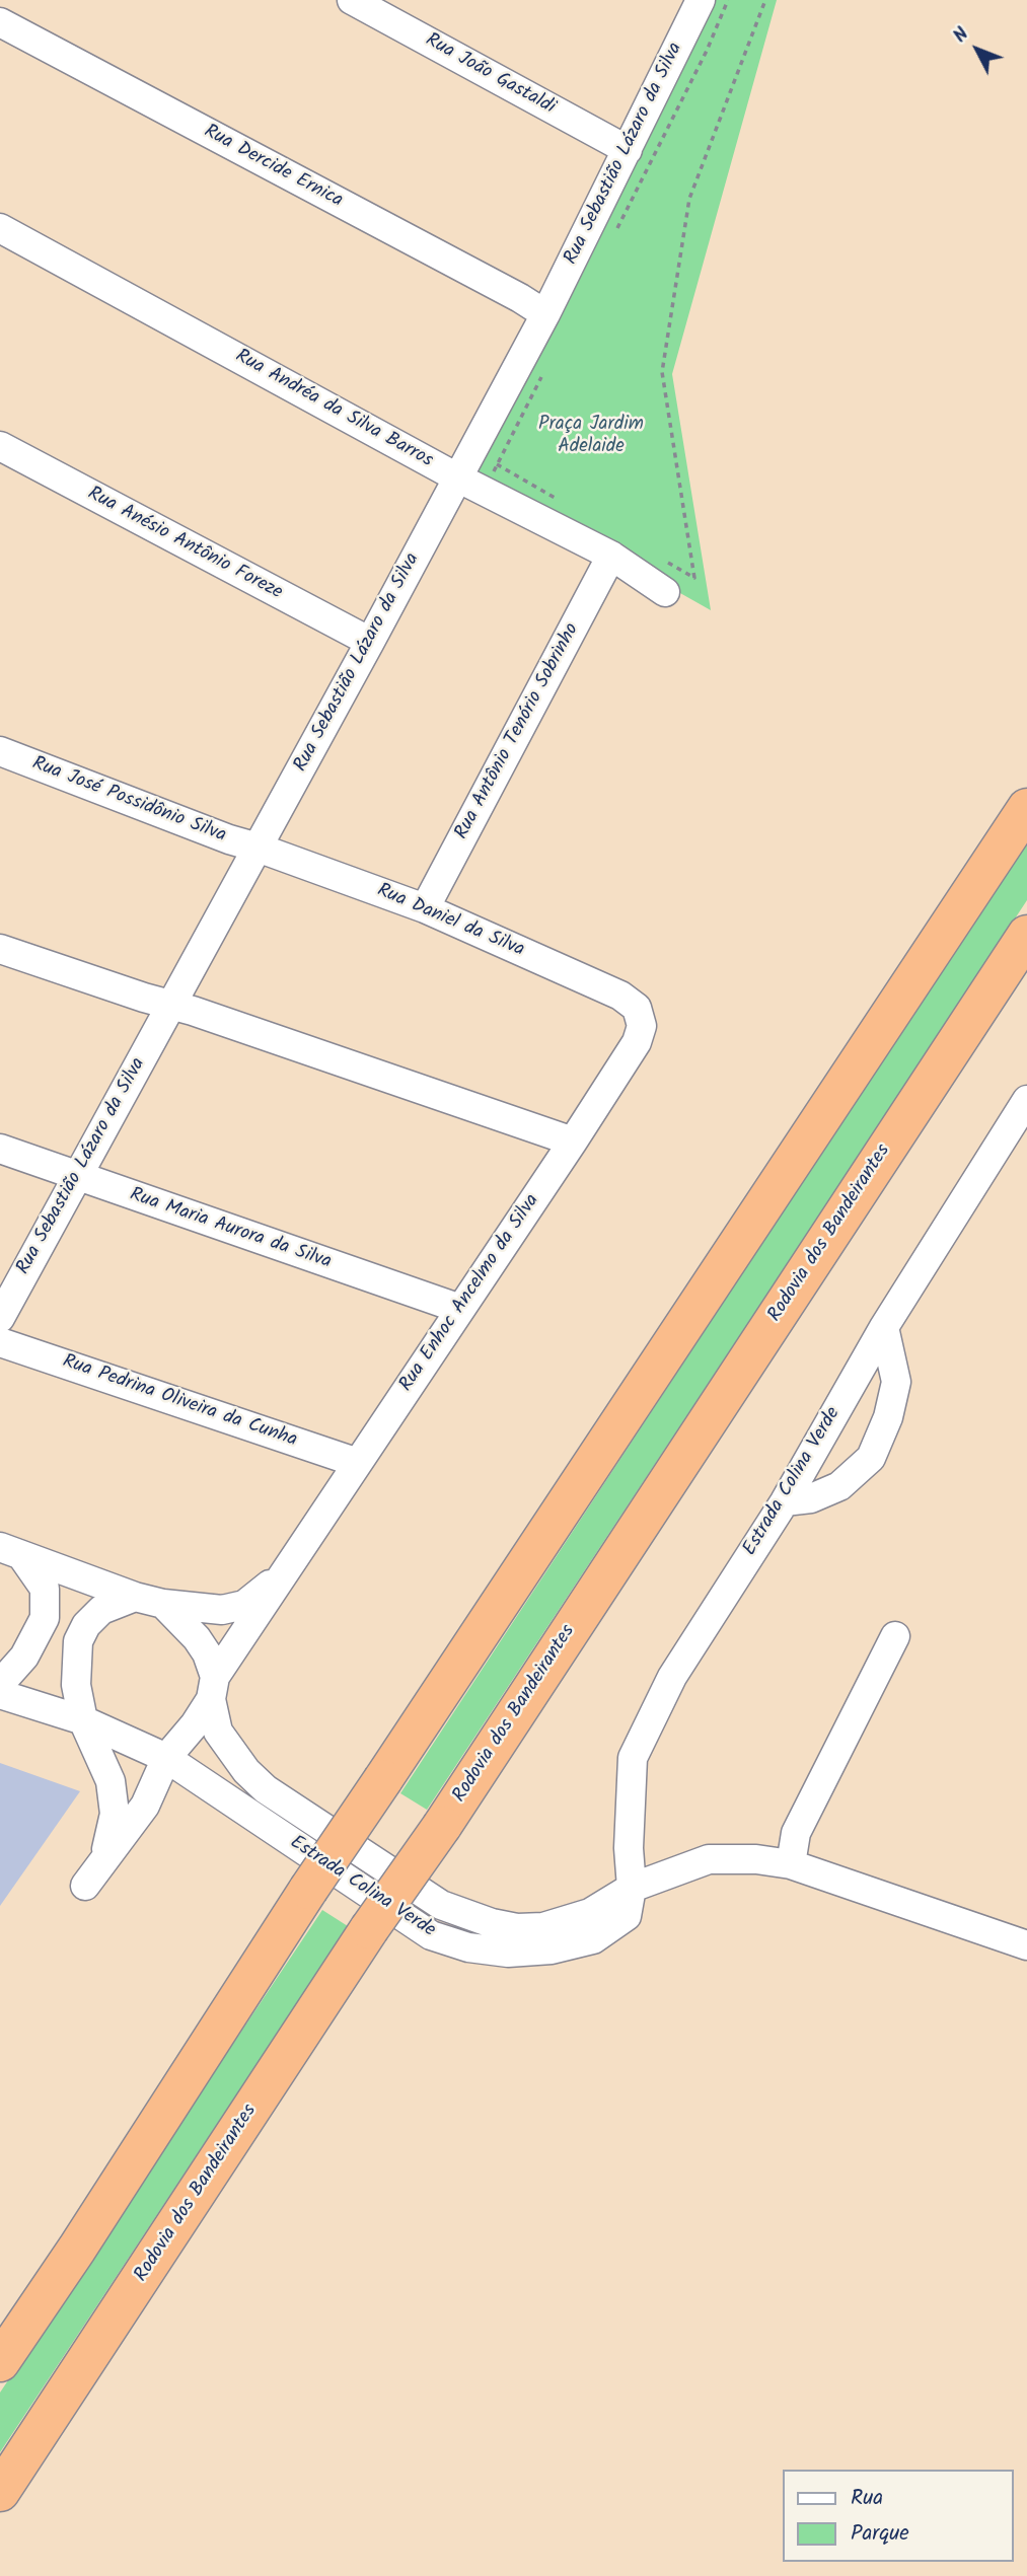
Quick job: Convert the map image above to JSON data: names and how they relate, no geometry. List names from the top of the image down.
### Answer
{
  "streets": {
    "highway": ["Rodovia dos Bandeirantes"],
    "street": [
      "Rua João Gastaldi",
      "Rua Sebastião Lázaro da Silva",
      "Rua Dercide Ernica",
      "Rua Andréa da Silva Barros",
      "Rua Anésio Antônio Foreze",
      "Rua Antônio Tenório Sobrinho",
      "Rua José Possidônio Silva",
      "Rua Daniel da Silva",
      "Rua Maria Aurora da Silva",
      "Rua Enhoc Ancelmo da Silva",
      "Rua Pedrina Oliveira da Cunha",
      "Estrada Colina Verde"
    ]
  },
  "crossings": [
    ["Rua João Gastaldi", "Rua Sebastião Lázaro da Silva"],
    ["Rua Sebastião Lázaro da Silva", "Rua Dercide Ernica"],
    ["Rua Sebastião Lázaro da Silva", "Rua Andréa da Silva Barros"],
    ["Rua Sebastião Lázaro da Silva", "Rua Anésio Antônio Foreze"],
    ["Rua Sebastião Lázaro da Silva", "Rua José Possidônio Silva"],
    ["Rua Sebastião Lázaro da Silva", "Rua Daniel da Silva"],
    ["Rua Sebastião Lázaro da Silva", "Rua Maria Aurora da Silva"],
    ["Rua Andréa da Silva Barros", "Rua Antônio Tenório Sobrinho"],
    ["Rua Antônio Tenório Sobrinho", "Rua Daniel da Silva"],
    ["Rua José Possidônio Silva", "Rua Daniel da Silva"],
    ["Rua Daniel da Silva", "Rua Enhoc Ancelmo da Silva"],
    ["Rua Maria Aurora da Silva", "Rua Enhoc Ancelmo da Silva"],
    ["Rua Enhoc Ancelmo da Silva", "Rua Pedrina Oliveira da Cunha"],
    ["Rua Enhoc Ancelmo da Silva", "Estrada Colina Verde"]
  ],
  "parks": ["Praça Jardim Adelaide"],
  "legend": ["Rua", "Parque"],
  "north": "top left"
}
